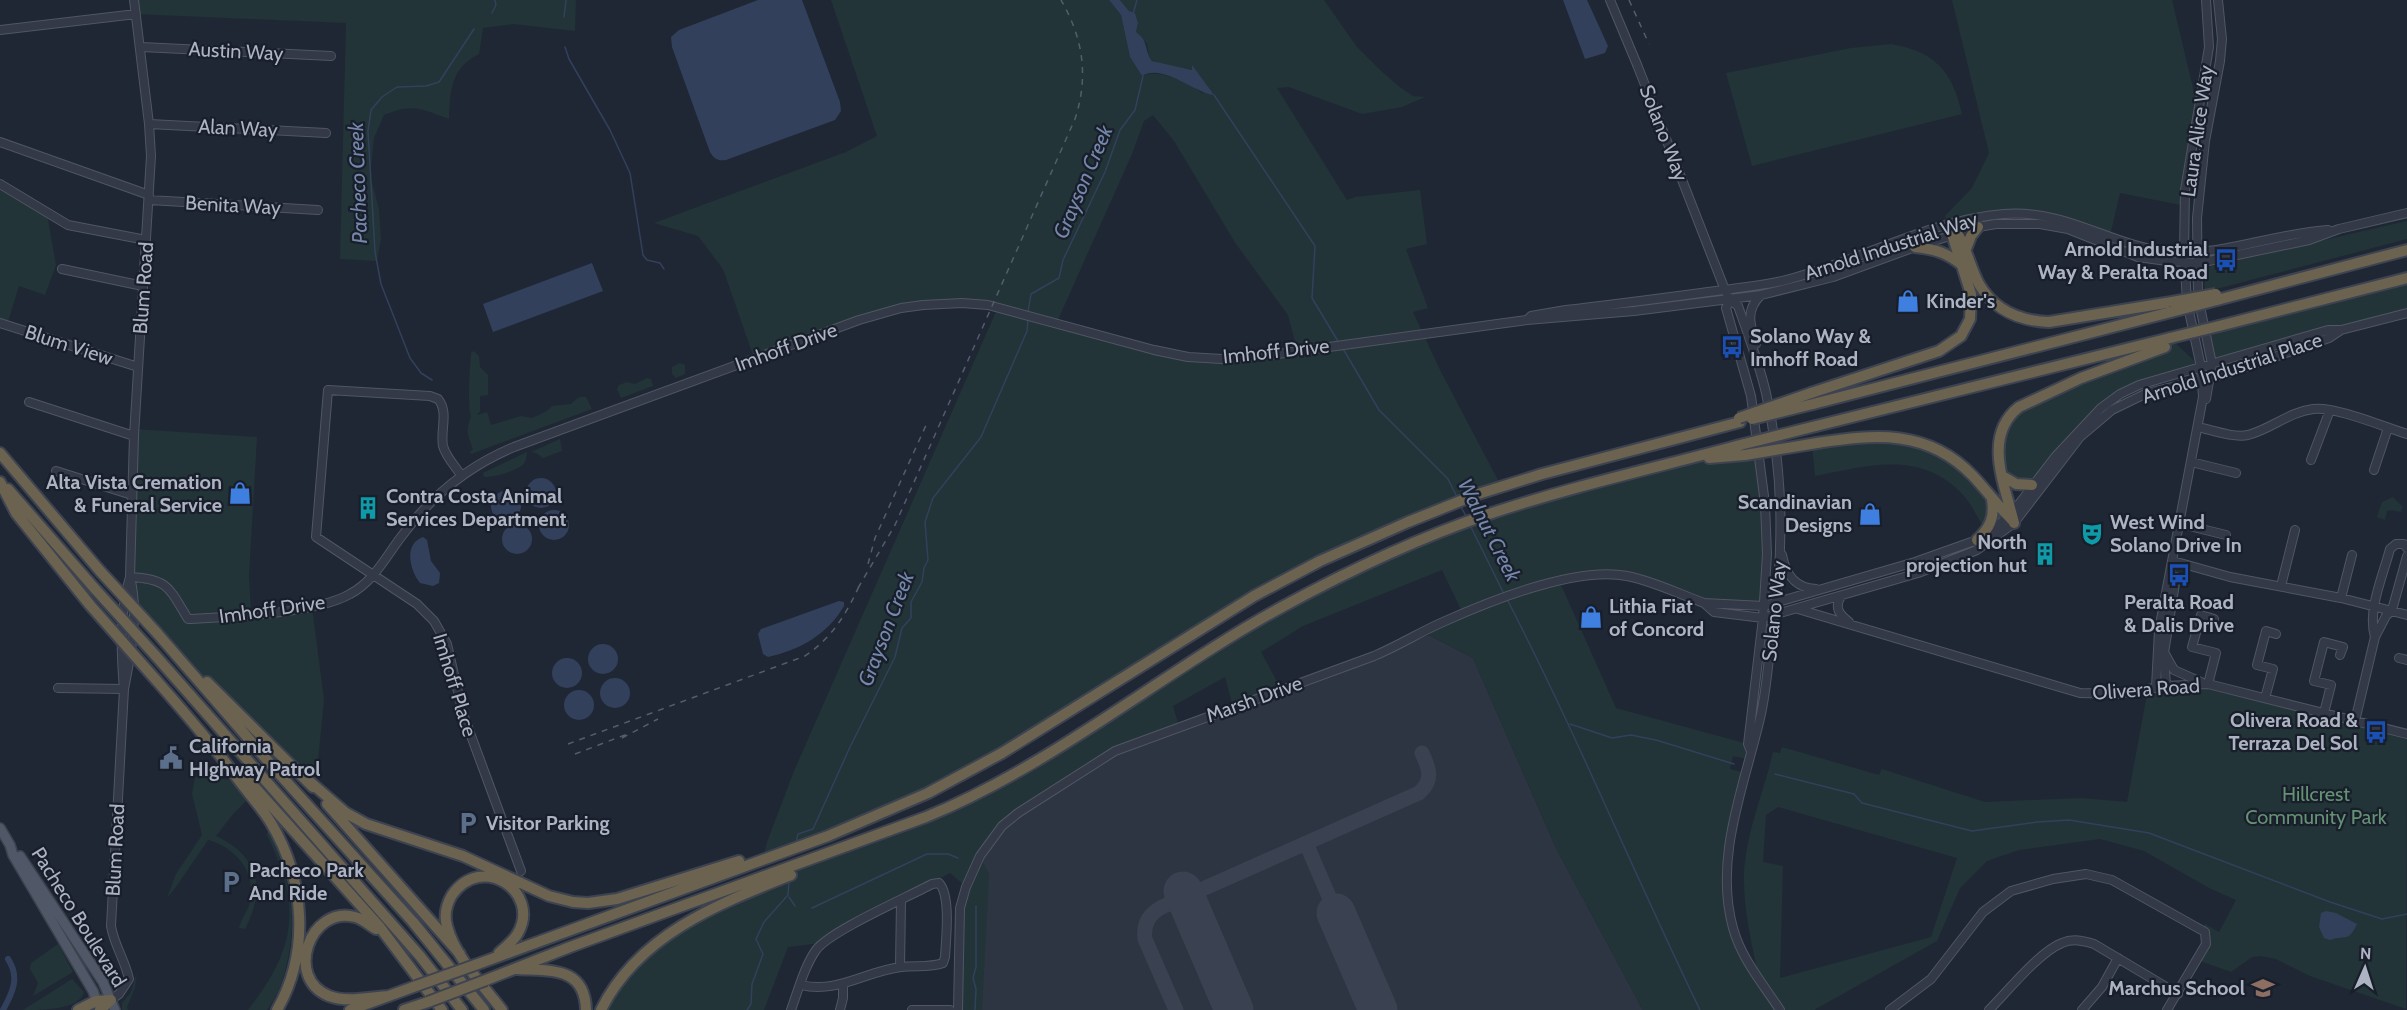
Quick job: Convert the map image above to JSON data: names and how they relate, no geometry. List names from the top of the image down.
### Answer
{
  "streets": {
    "main road": ["Pacheco Boulevard"],
    "street": [
      "Austin Way",
      "Alan Way",
      "Laura Alice Way",
      "Solano Way",
      "Benita Way",
      "Arnold Industrial Way",
      "Blum Road",
      "Blum View",
      "Imhoff Drive",
      "Arnold Industrial Place",
      "Imhoff Place",
      "Olivera Road",
      "Marsh Drive"
    ]
  },
  "crossings": [
    ["Austin Way", "Blum Road"],
    ["Alan Way", "Blum Road"],
    ["Laura Alice Way", "Arnold Industrial Way"],
    ["Laura Alice Way", "Arnold Industrial Place"],
    ["Solano Way", "Arnold Industrial Way"],
    ["Solano Way", "Imhoff Drive"],
    ["Solano Way", "Arnold Industrial Place"],
    ["Solano Way", "Marsh Drive"],
    ["Benita Way", "Blum Road"],
    ["Arnold Industrial Way", "Imhoff Drive"],
    ["Blum Road", "Blum View"],
    ["Blum Road", "Imhoff Drive"],
    ["Blum Road", "Pacheco Boulevard"],
    ["Imhoff Drive", "Imhoff Place"],
    ["Arnold Industrial Place", "Olivera Road"],
    ["Arnold Industrial Place", "Marsh Drive"]
  ],
  "water": ["Grayson Creek", "Pacheco Creek", "Walnut Creek"],
  "parks": ["Hillcrest Community Park"],
  "places": {
    "bus stop": [
      "Arnold Industrial Way & Peralta Road",
      "Solano Way & Imhoff Road",
      "Peralta Road & Dalis Drive",
      "Olivera Road & Terraza Del Sol"
    ],
    "shop": [
      "Kinder's",
      "Alta Vista Cremation & Funeral Service",
      "Scandinavian Designs",
      "Lithia Fiat of Concord"
    ],
    "building": ["Contra Costa Animal Services Department", "North projection hut"],
    "theatre": ["West Wind Solano Drive In"],
    "public building": ["California HIghway Patrol"],
    "parking": ["Visitor Parking", "Pacheco Park And Ride"],
    "school or university": ["Marchus School"]
  },
  "north": "top"
}
